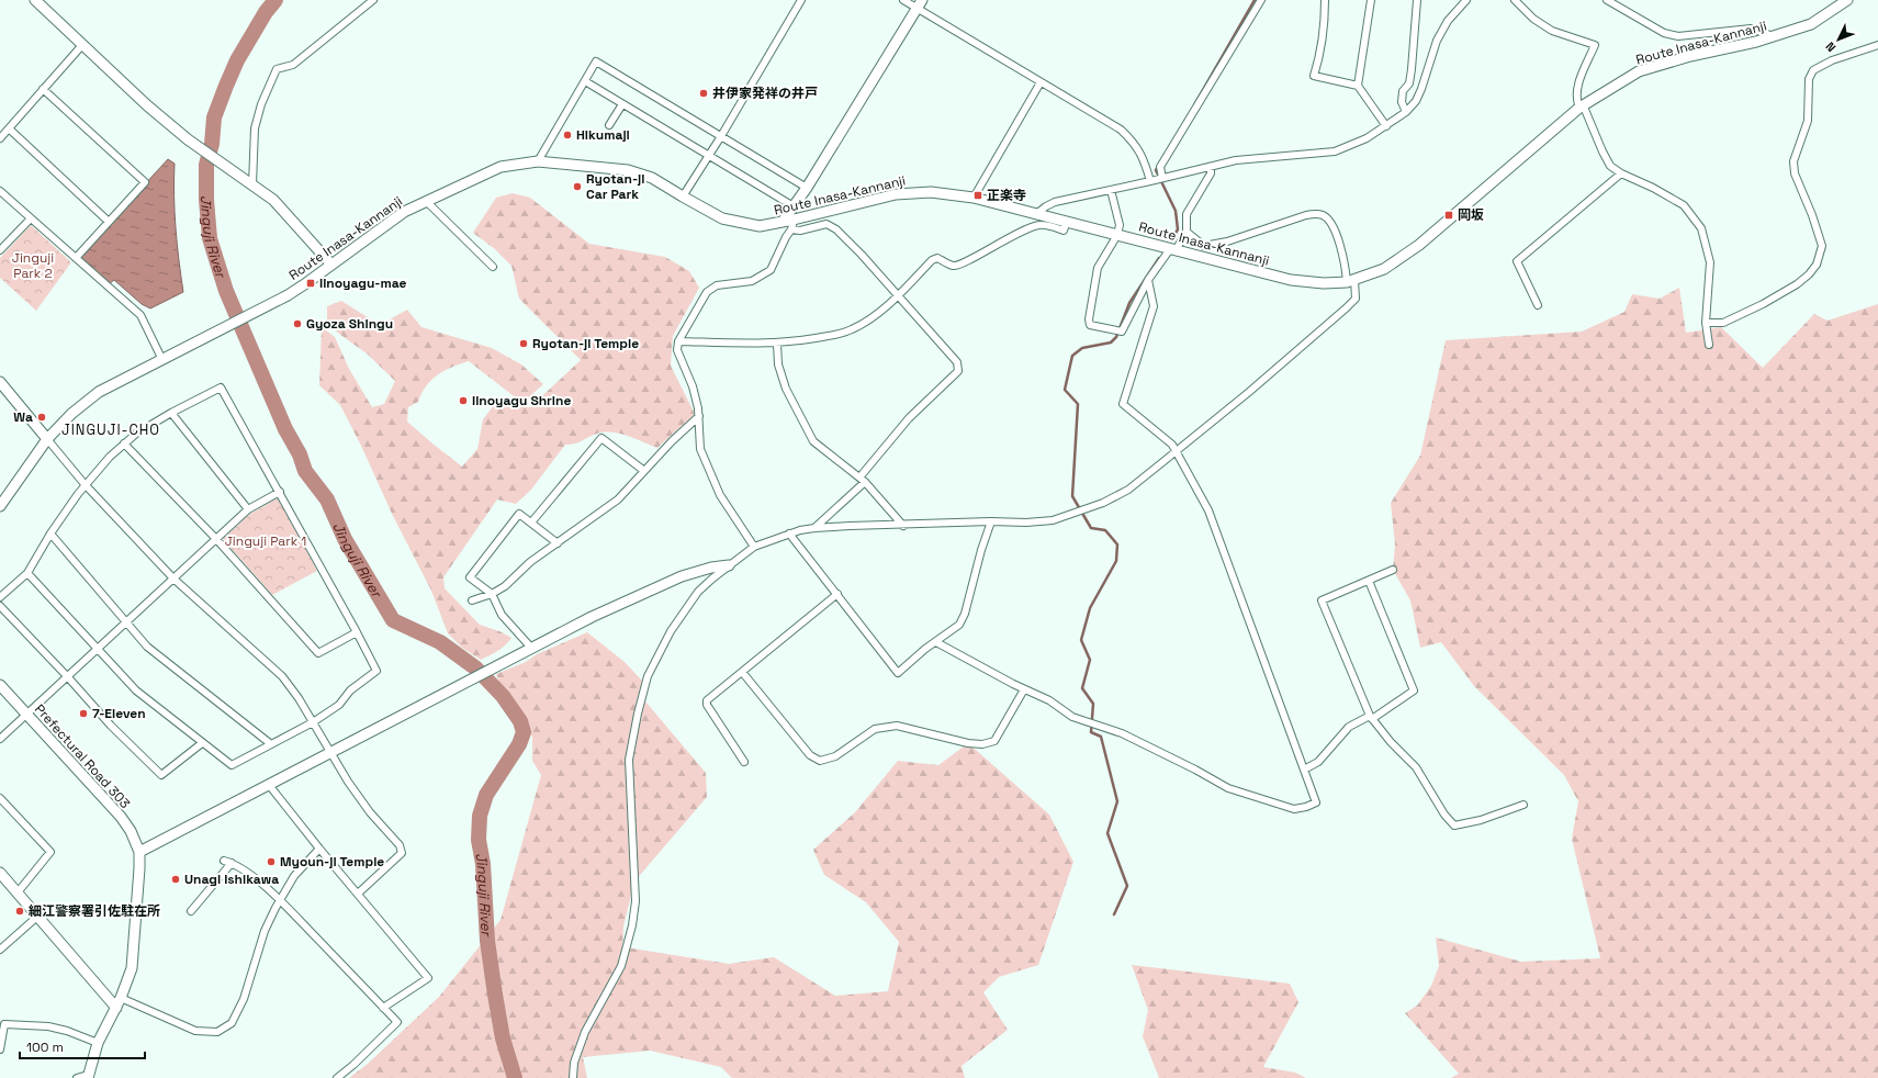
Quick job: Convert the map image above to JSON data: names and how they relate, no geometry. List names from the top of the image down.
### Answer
{
  "streets": {
    "main road": ["Route Inasa-Kannanji", "Prefectural Road 303"]
  },
  "districts": ["JINGUJI-CHO"],
  "water": ["Jinguji River"],
  "parks": ["Jinguji Park 2", "Jinguji Park 1"],
  "places": {
    "other": [
      "井伊家発祥の井戸",
      "Hikumaji",
      "Ryotan-ji Car Park",
      "Gyoza Shingu",
      "Ryotan-ji Temple",
      "Iinoyagu Shrine",
      "Wa",
      "7-Eleven",
      "Myoun-ji Temple",
      "Unagi Ishikawa",
      "細江警察署引佐駐在所"
    ],
    "transit": ["正楽寺", "岡坂", "Iinoyagu-mae"]
  },
  "scale_bar": "100 m",
  "north": "bottom left"
}
